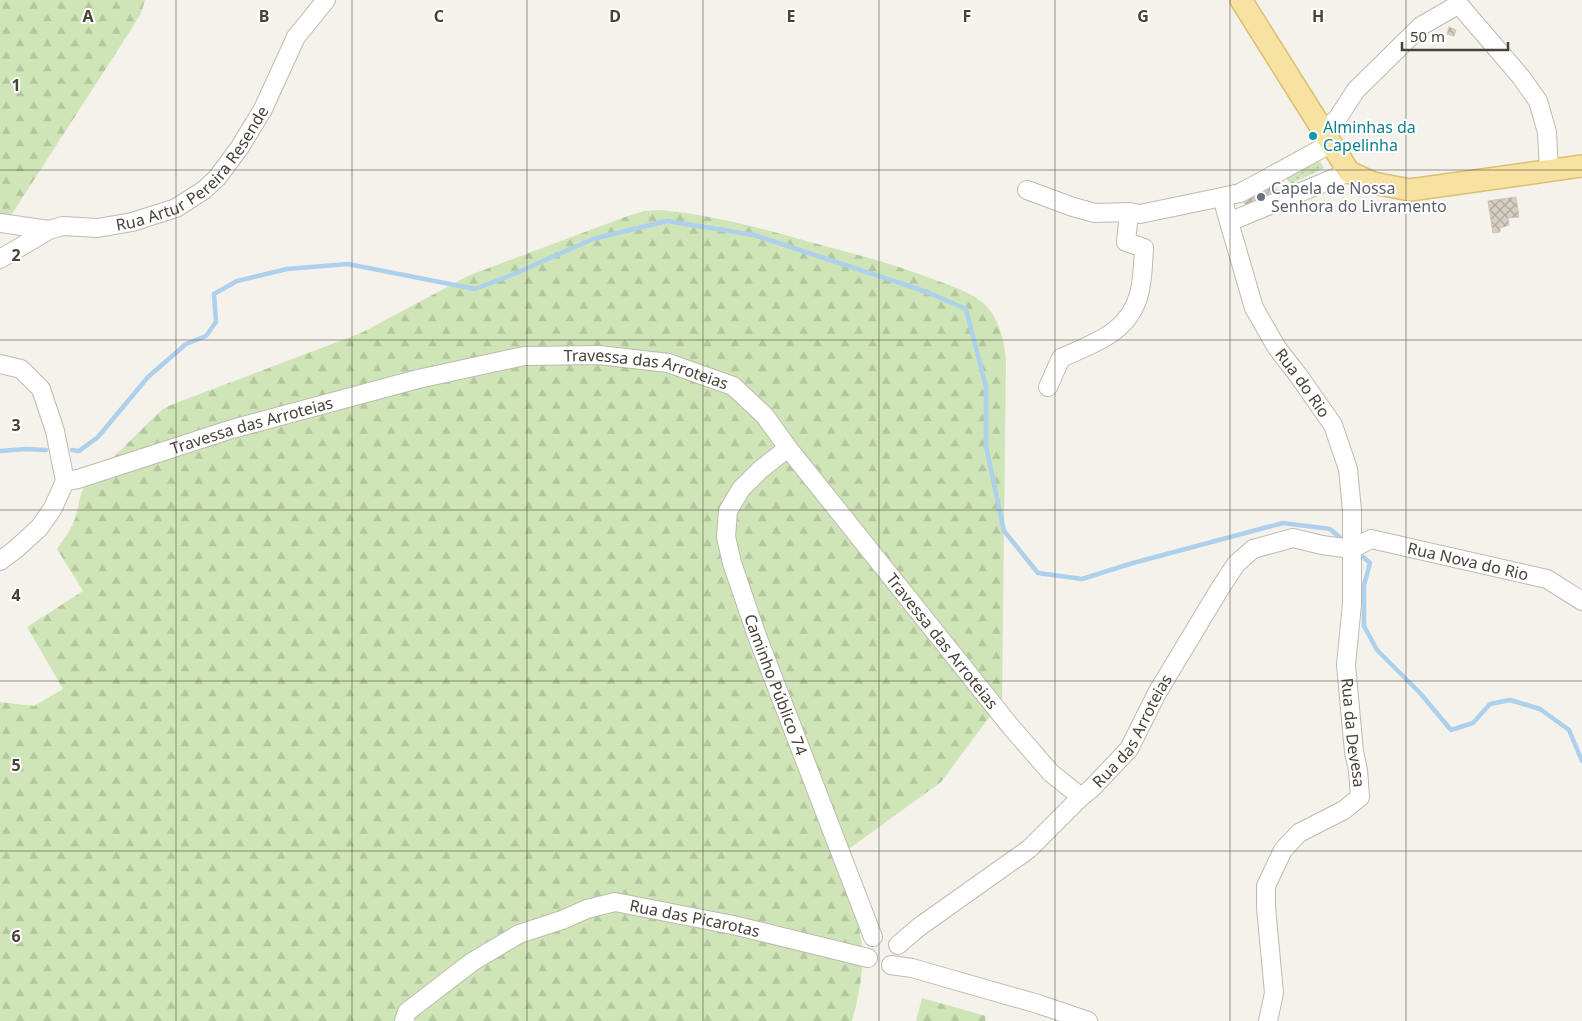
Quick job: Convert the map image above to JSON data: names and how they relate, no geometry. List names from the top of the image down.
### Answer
{
  "streets": {
    "street": [
      "Rua Artur Pereira Resende",
      "Travessa das Arroteias",
      "Rua do Rio",
      "Rua Nova do Rio",
      "Caminho Público 74",
      "Rua das Arroteias",
      "Rua da Devesa",
      "Rua das Picarotas"
    ]
  },
  "crossings": [
    ["Travessa das Arroteias", "Caminho Público 74"],
    ["Travessa das Arroteias", "Rua das Arroteias"],
    ["Rua do Rio", "Rua Nova do Rio"],
    ["Rua do Rio", "Rua das Arroteias"],
    ["Rua do Rio", "Rua da Devesa"],
    ["Rua Nova do Rio", "Rua das Arroteias"],
    ["Rua Nova do Rio", "Rua da Devesa"],
    ["Caminho Público 74", "Rua das Arroteias"],
    ["Caminho Público 74", "Rua das Picarotas"],
    ["Rua das Arroteias", "Rua da Devesa"],
    ["Rua das Arroteias", "Rua das Picarotas"]
  ],
  "places": ["Alminhas da Capelinha", "Capela de Nossa Senhora do Livramento"],
  "scale_bar": "50 m",
  "grid": {
    "columns": [
      "A",
      "B",
      "C",
      "D",
      "E",
      "F",
      "G",
      "H"
    ],
    "rows": [
      "1",
      "2",
      "3",
      "4",
      "5",
      "6"
    ]
  }
}
